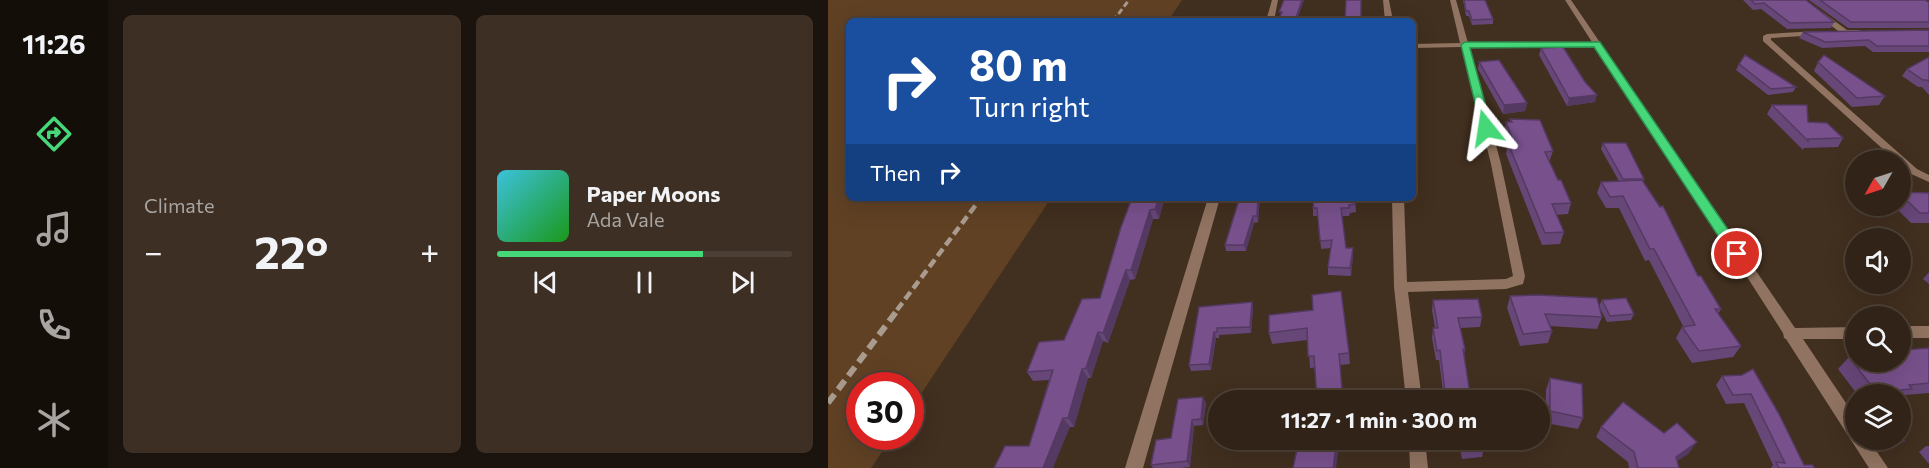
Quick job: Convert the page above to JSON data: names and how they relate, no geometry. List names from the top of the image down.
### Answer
{
  "north": "bottom left",
  "page": {
    "tabs": "11:26",
    "tile": "Climate",
    "turn": ["80 m", "Turn right"],
    "then": "Then",
    "song": ["Paper Moons", "Ada Vale"],
    "heat": ["−", "22°", "+"],
    "limit": "30",
    "trip": "11:27 · 1 min · 300 m"
  }
}
